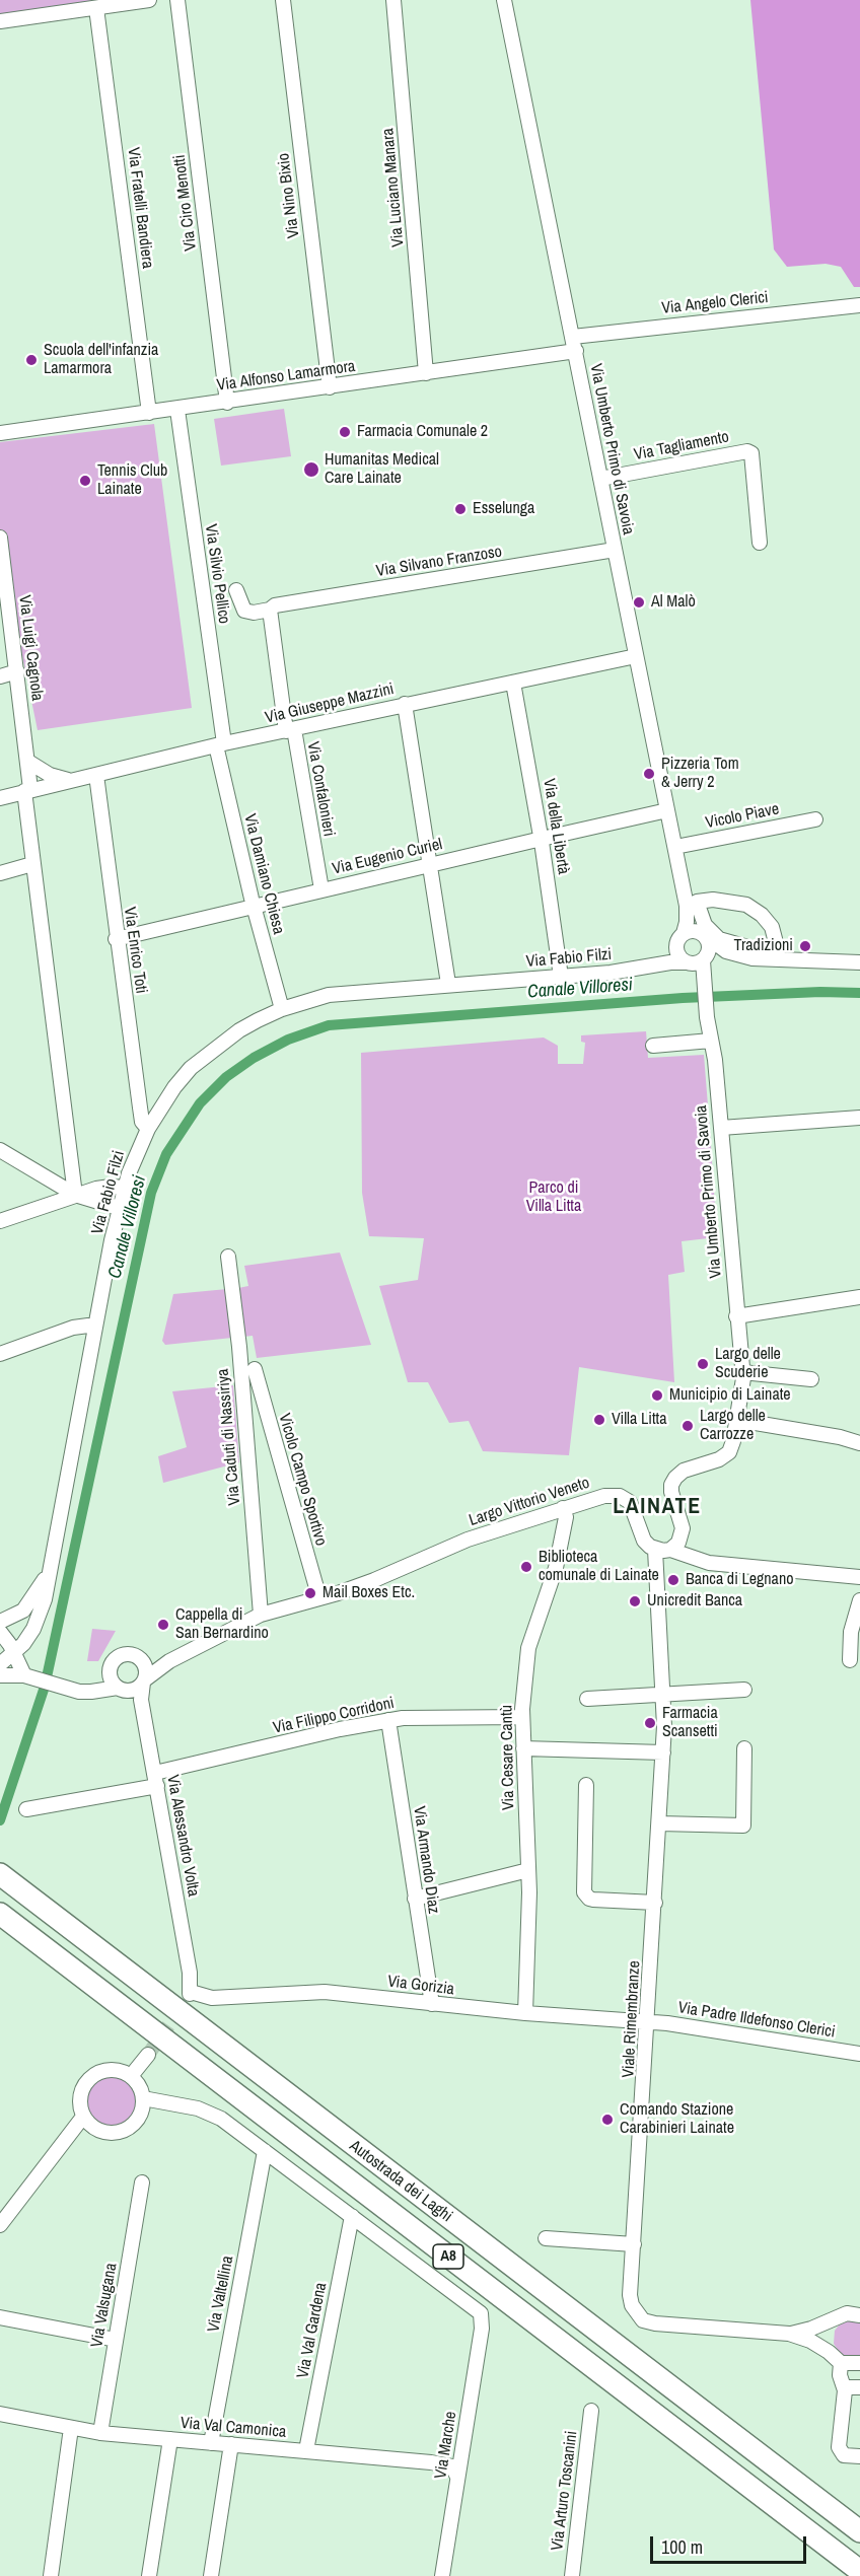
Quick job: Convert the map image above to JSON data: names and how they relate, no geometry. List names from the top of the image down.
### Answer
{
  "streets": {
    "highway": ["Autostrada dei Laghi", "A8"],
    "street": [
      "Via Luciano Manara",
      "Via Nino Bixio",
      "Via Ciro Menotti",
      "Via Fratelli Bandiera",
      "Via Angelo Clerici",
      "Via Alfonso Lamarmora",
      "Via Tagliamento",
      "Via Umberto Primo di Savoia",
      "Via Silvano Franzoso",
      "Via Silvio Pellico",
      "Via Luigi Cagnola",
      "Via Giuseppe Mazzini",
      "Via Confalonieri",
      "Vicolo Piave",
      "Via della Libertà",
      "Via Eugenio Curiel",
      "Via Damiano Chiesa",
      "Via Enrico Toti",
      "Via Fabio Filzi",
      "Via Caduti di Nassiriya",
      "Vicolo Campo Sportivo",
      "Largo Vittorio Veneto",
      "Via Filippo Corridoni",
      "Via Cesare Cantù",
      "Via Alessandro Volta",
      "Via Armando Diaz",
      "Via Gorizia",
      "Viale Rimembranze",
      "Via Padre Ildefonso Clerici",
      "Via Valtellina",
      "Via Valsugana",
      "Via Val Gardena",
      "Via Val Camonica",
      "Via Marche",
      "Via Arturo Toscanini"
    ]
  },
  "crossings": [
    ["Via Luciano Manara", "Via Alfonso Lamarmora"],
    ["Via Nino Bixio", "Via Alfonso Lamarmora"],
    ["Via Ciro Menotti", "Via Alfonso Lamarmora"],
    ["Via Fratelli Bandiera", "Via Alfonso Lamarmora"],
    ["Via Angelo Clerici", "Via Umberto Primo di Savoia"],
    ["Via Alfonso Lamarmora", "Via Umberto Primo di Savoia"],
    ["Via Alfonso Lamarmora", "Via Silvio Pellico"],
    ["Via Tagliamento", "Via Umberto Primo di Savoia"],
    ["Via Umberto Primo di Savoia", "Via Silvano Franzoso"],
    ["Via Umberto Primo di Savoia", "Via Giuseppe Mazzini"],
    ["Via Umberto Primo di Savoia", "Vicolo Piave"],
    ["Via Umberto Primo di Savoia", "Via Eugenio Curiel"],
    ["Via Umberto Primo di Savoia", "Via Fabio Filzi"],
    ["Via Umberto Primo di Savoia", "Largo Vittorio Veneto"],
    ["Via Umberto Primo di Savoia", "Viale Rimembranze"],
    ["Via Silvano Franzoso", "Via Confalonieri"],
    ["Via Silvio Pellico", "Via Giuseppe Mazzini"],
    ["Via Silvio Pellico", "Via Damiano Chiesa"],
    ["Via Luigi Cagnola", "Via Giuseppe Mazzini"],
    ["Via Giuseppe Mazzini", "Via Confalonieri"],
    ["Via Giuseppe Mazzini", "Via della Libertà"],
    ["Via Giuseppe Mazzini", "Via Damiano Chiesa"],
    ["Via Giuseppe Mazzini", "Via Enrico Toti"],
    ["Via Confalonieri", "Via Eugenio Curiel"],
    ["Via della Libertà", "Via Eugenio Curiel"],
    ["Via della Libertà", "Via Fabio Filzi"],
    ["Via Eugenio Curiel", "Via Damiano Chiesa"],
    ["Via Eugenio Curiel", "Via Enrico Toti"],
    ["Via Damiano Chiesa", "Via Fabio Filzi"],
    ["Via Enrico Toti", "Via Fabio Filzi"],
    ["Via Caduti di Nassiriya", "Largo Vittorio Veneto"],
    ["Vicolo Campo Sportivo", "Largo Vittorio Veneto"],
    ["Largo Vittorio Veneto", "Via Cesare Cantù"],
    ["Largo Vittorio Veneto", "Via Alessandro Volta"],
    ["Largo Vittorio Veneto", "Viale Rimembranze"],
    ["Via Filippo Corridoni", "Via Cesare Cantù"],
    ["Via Filippo Corridoni", "Via Alessandro Volta"],
    ["Via Filippo Corridoni", "Via Armando Diaz"],
    ["Via Cesare Cantù", "Via Gorizia"],
    ["Via Alessandro Volta", "Via Gorizia"],
    ["Via Armando Diaz", "Via Gorizia"],
    ["Via Gorizia", "Viale Rimembranze"],
    ["Via Gorizia", "Via Padre Ildefonso Clerici"],
    ["Viale Rimembranze", "Via Padre Ildefonso Clerici"],
    ["Via Valtellina", "Via Val Camonica"],
    ["Via Valsugana", "Via Val Camonica"],
    ["Via Val Gardena", "Via Val Camonica"],
    ["Via Val Gardena", "Via Marche"],
    ["Via Val Camonica", "Via Marche"]
  ],
  "districts": ["LAINATE"],
  "water": ["Canale Villoresi"],
  "parks": ["Parco di Villa Litta"],
  "places": [
    "Scuola dell'infanzia Lamarmora",
    "Farmacia Comunale 2",
    "Humanitas Medical Care Lainate",
    "Tennis Club Lainate",
    "Esselunga",
    "Al Malò",
    "Pizzeria Tom & Jerry 2",
    "Tradizioni",
    "Largo delle Scuderie",
    "Municipio di Lainate",
    "Villa Litta",
    "Largo delle Carrozze",
    "Biblioteca comunale di Lainate",
    "Banca di Legnano",
    "Mail Boxes Etc.",
    "Unicredit Banca",
    "Cappella di San Bernardino",
    "Farmacia Scansetti",
    "Comando Stazione Carabinieri Lainate"
  ],
  "scale_bar": "100 m"
}
